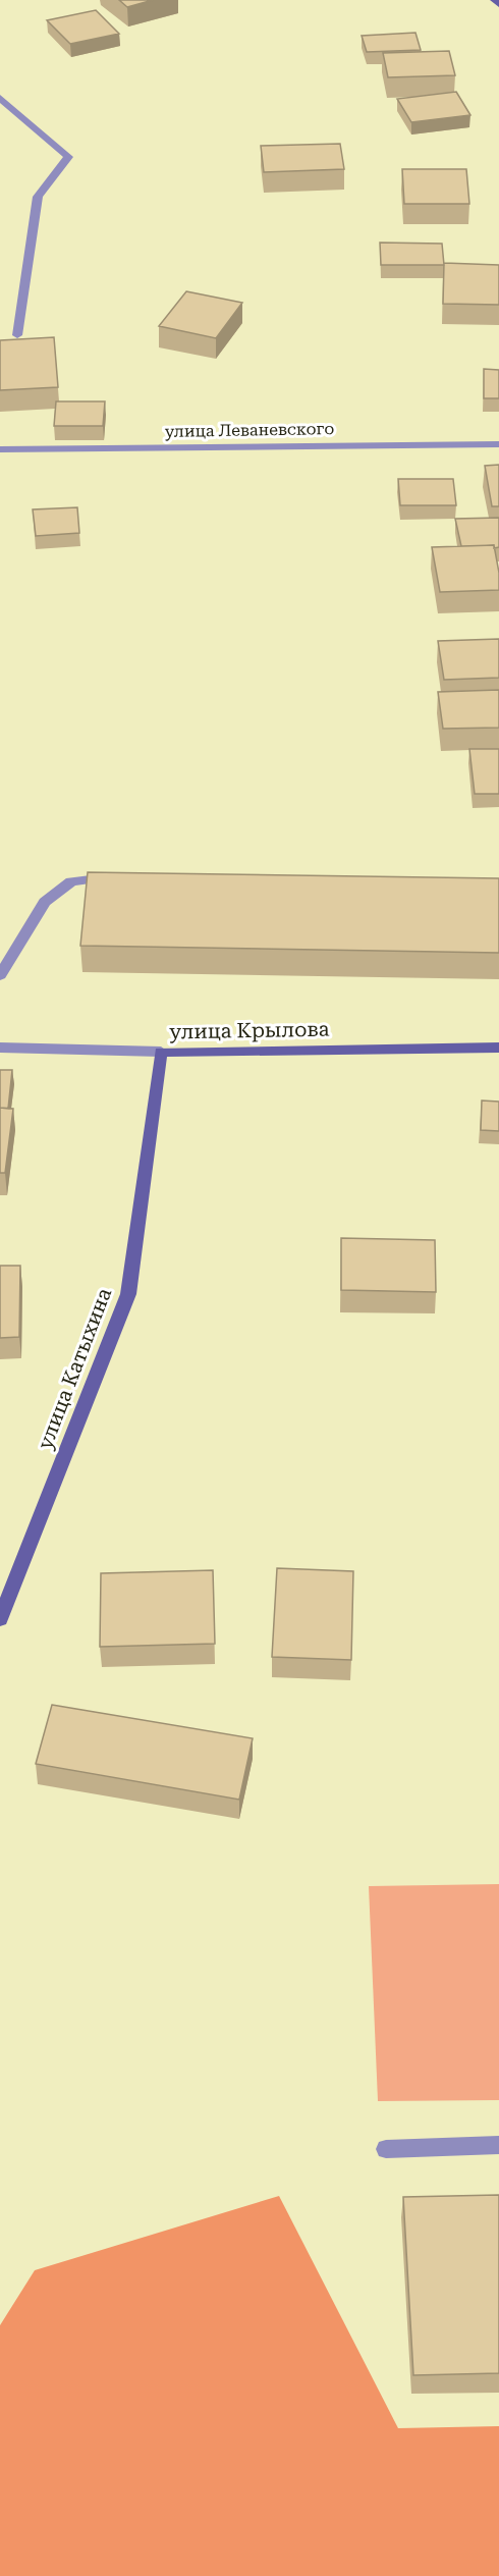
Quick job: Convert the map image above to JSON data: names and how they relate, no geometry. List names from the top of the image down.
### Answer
{
  "streets": {
    "street": ["улица Леваневского", "улица Крылова", "улица Катыхина"]
  },
  "crossings": [
    ["улица Крылова", "улица Катыхина"]
  ]
}
